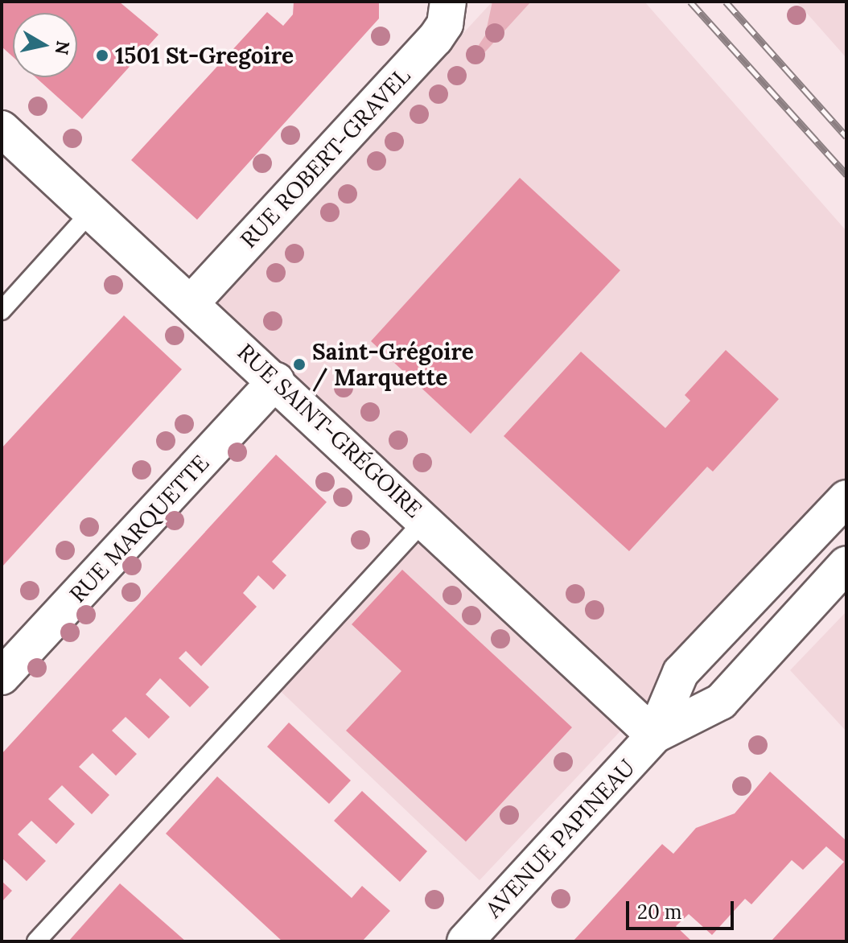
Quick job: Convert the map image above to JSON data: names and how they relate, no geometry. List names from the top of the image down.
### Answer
{
  "streets": {
    "street": [
      "RUE ROBERT-GRAVEL",
      "RUE SAINT-GRÉGOIRE",
      "RUE MARQUETTE",
      "AVENUE PAPINEAU"
    ]
  },
  "crossings": [
    ["RUE ROBERT-GRAVEL", "RUE SAINT-GRÉGOIRE"],
    ["RUE SAINT-GRÉGOIRE", "RUE MARQUETTE"],
    ["RUE SAINT-GRÉGOIRE", "AVENUE PAPINEAU"]
  ],
  "places": ["1501 St-Gregoire", "Saint-Grégoire / Marquette"],
  "scale_bar": "20 m",
  "north": "right"
}
